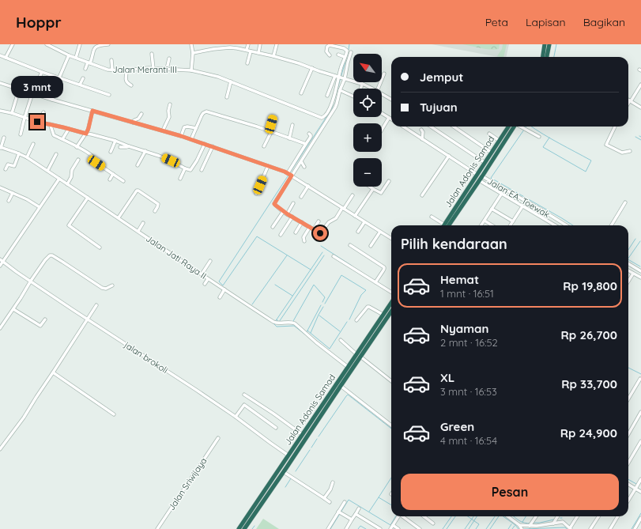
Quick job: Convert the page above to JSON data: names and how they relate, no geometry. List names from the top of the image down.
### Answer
{
  "streets": {
    "highway": ["Jalan Adonis Samad"],
    "street": [
      "Jalan Meranti III",
      "Jalan EA. Toewak",
      "Jalan Jati Raya II",
      "jalan brokoli",
      "Jalan Sriwijaya"
    ]
  },
  "crossings": [
    ["Jalan Adonis Samad", "Jalan Jati Raya II"],
    ["Jalan Adonis Samad", "jalan brokoli"]
  ],
  "north": "top left",
  "page": {
    "header": "Hoppr",
    "nav": ["Peta", "Lapisan", "Bagikan"],
    "map_buttons": ["+", "−"],
    "banner": ["Jemput", "Tujuan"],
    "bubble": "3 mnt",
    "heading": "Pilih kendaraan",
    "list": [
      {
        "name": "Hemat",
        "note": "1 mnt · 16:51",
        "value": "Rp 19,800"
      },
      {
        "name": "Nyaman",
        "note": "2 mnt · 16:52",
        "value": "Rp 26,700"
      },
      {
        "name": "XL",
        "note": "3 mnt · 16:53",
        "value": "Rp 33,700"
      },
      {
        "name": "Green",
        "note": "4 mnt · 16:54",
        "value": "Rp 24,900"
      }
    ],
    "buttons": "Pesan"
  }
}
